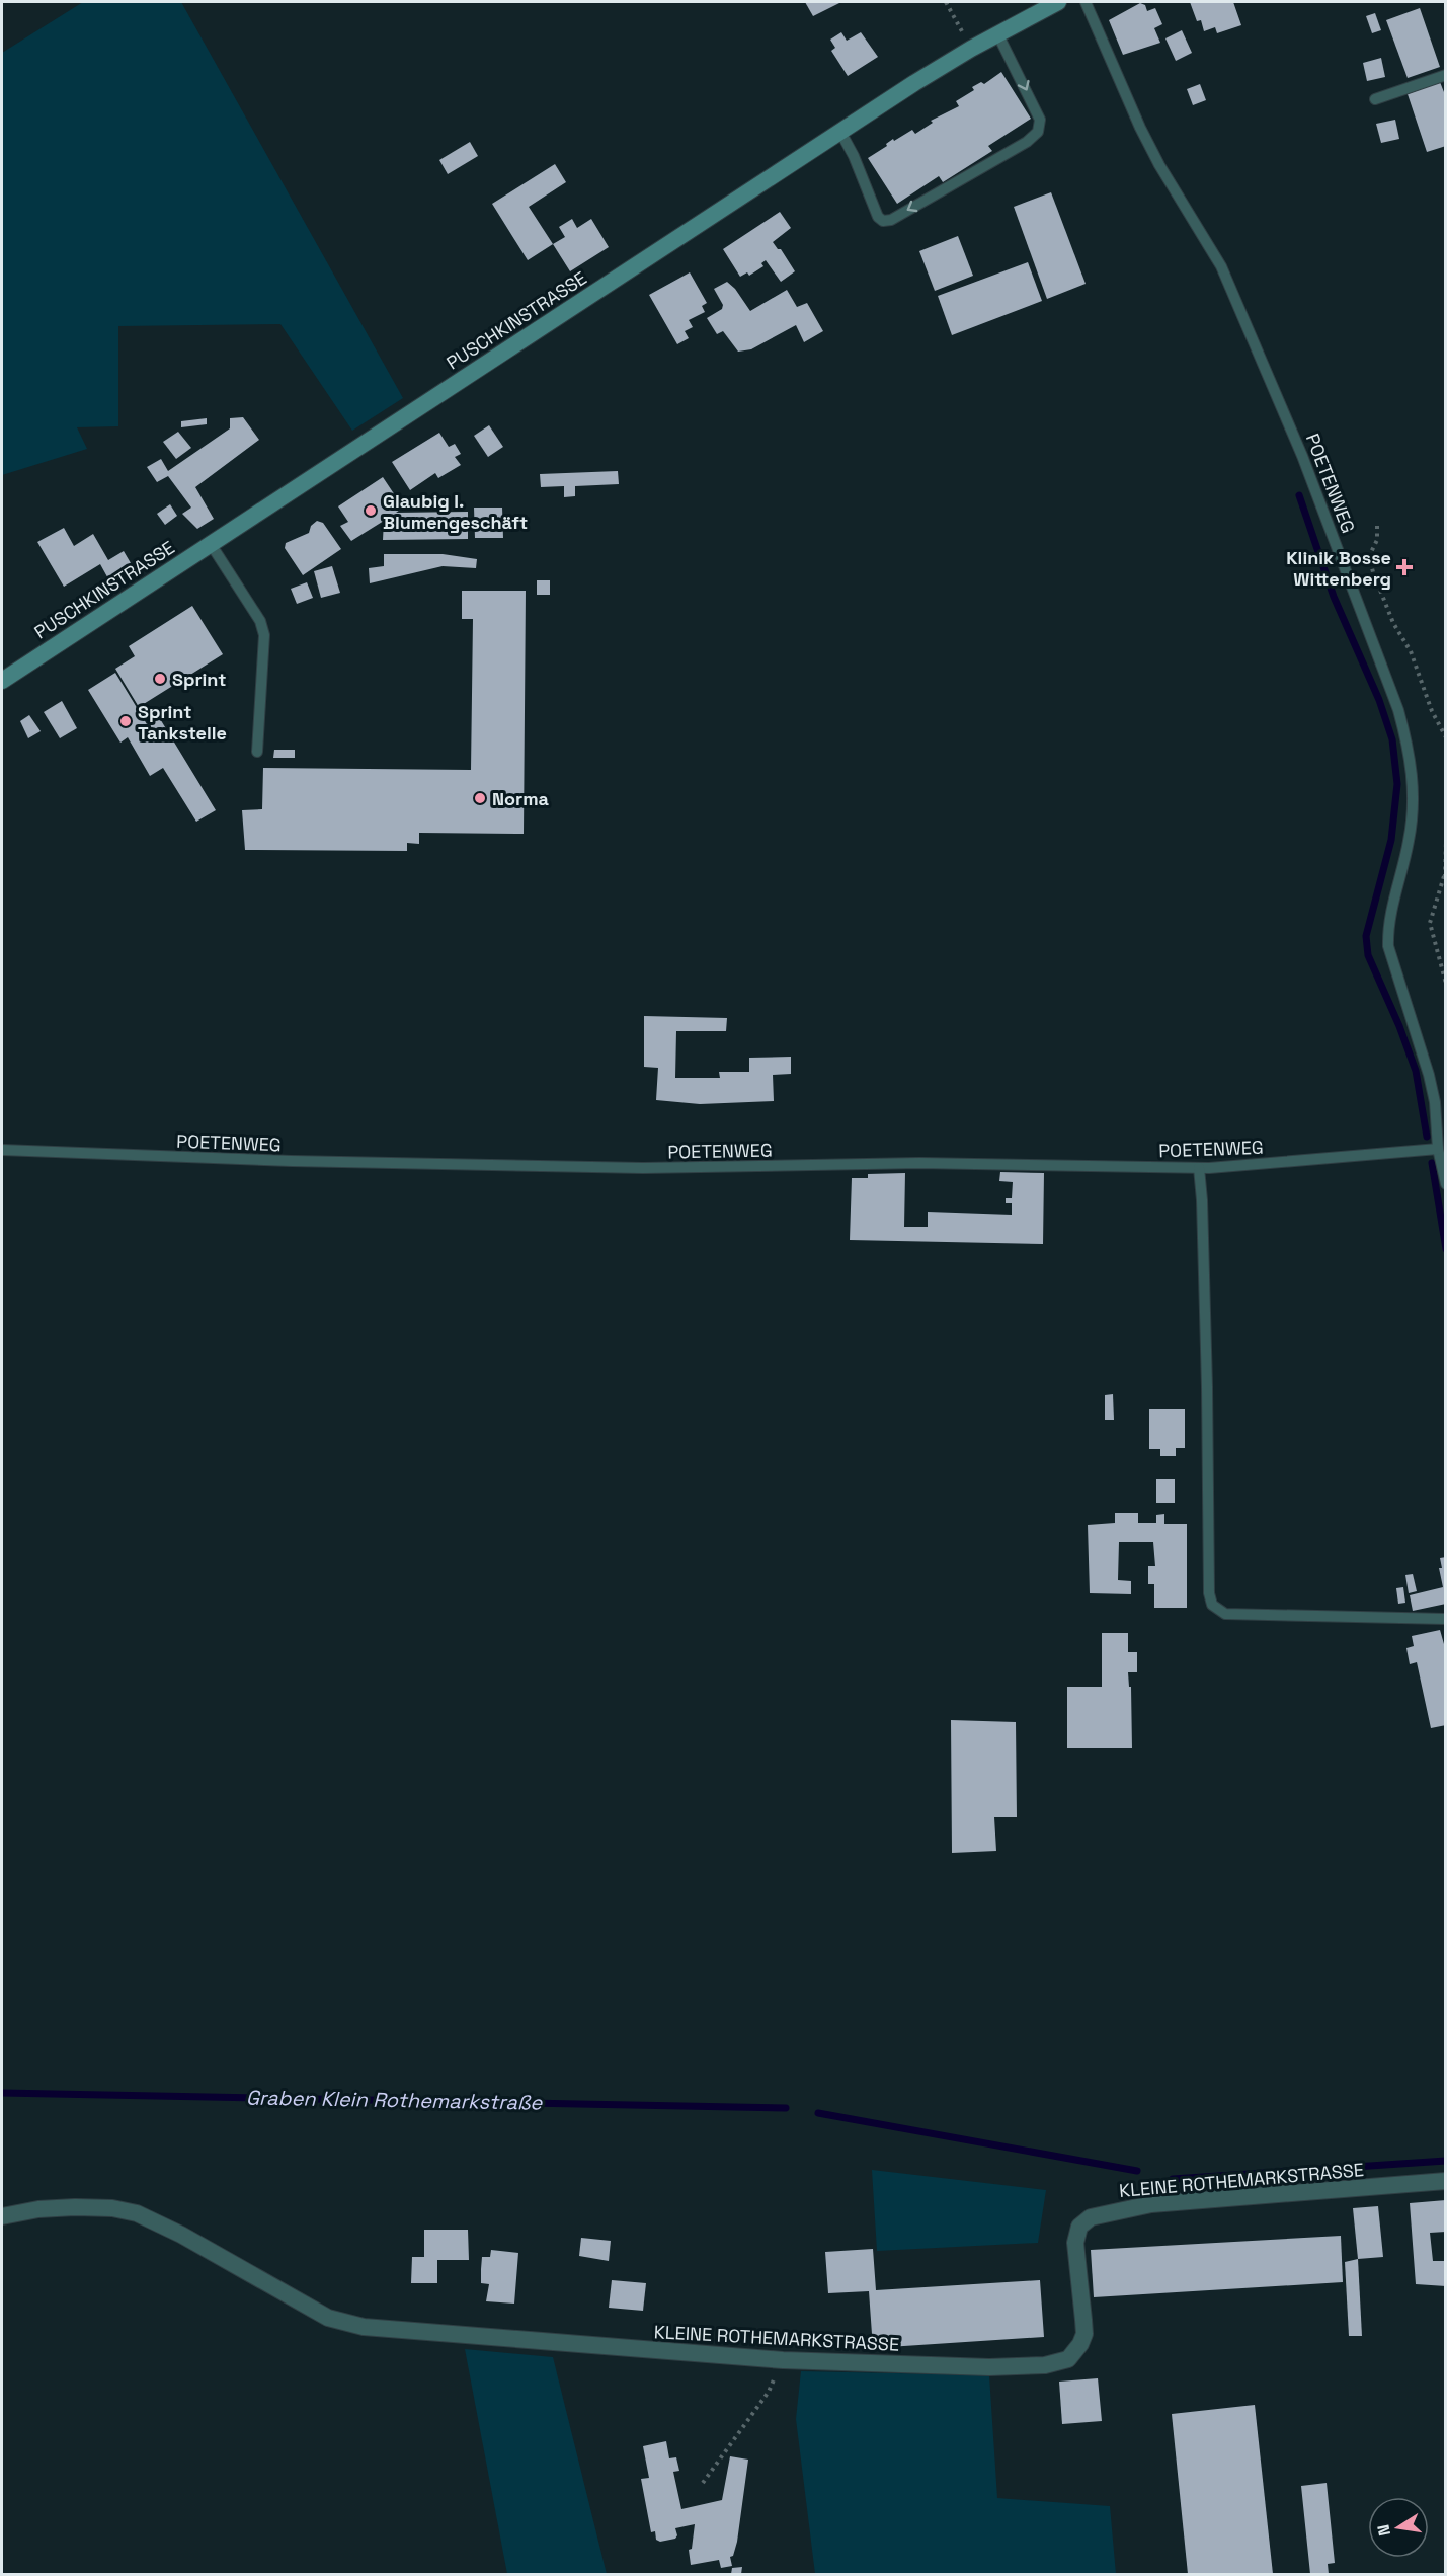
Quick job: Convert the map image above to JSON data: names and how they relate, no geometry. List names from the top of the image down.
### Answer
{
  "streets": {
    "main road": ["PUSCHKINSTRASSE"],
    "street": ["KLEINE ROTHEMARKSTRASSE"],
    "lane": ["POETENWEG"]
  },
  "water": ["Graben Klein Rothemarkstraße"],
  "places": {
    "other": [
      "Glaubig I. Blumengeschäft",
      "Sprint",
      "Sprint Tankstelle",
      "Norma"
    ],
    "health": ["Klinik Bosse Wittenberg"]
  },
  "north": "left"
}
